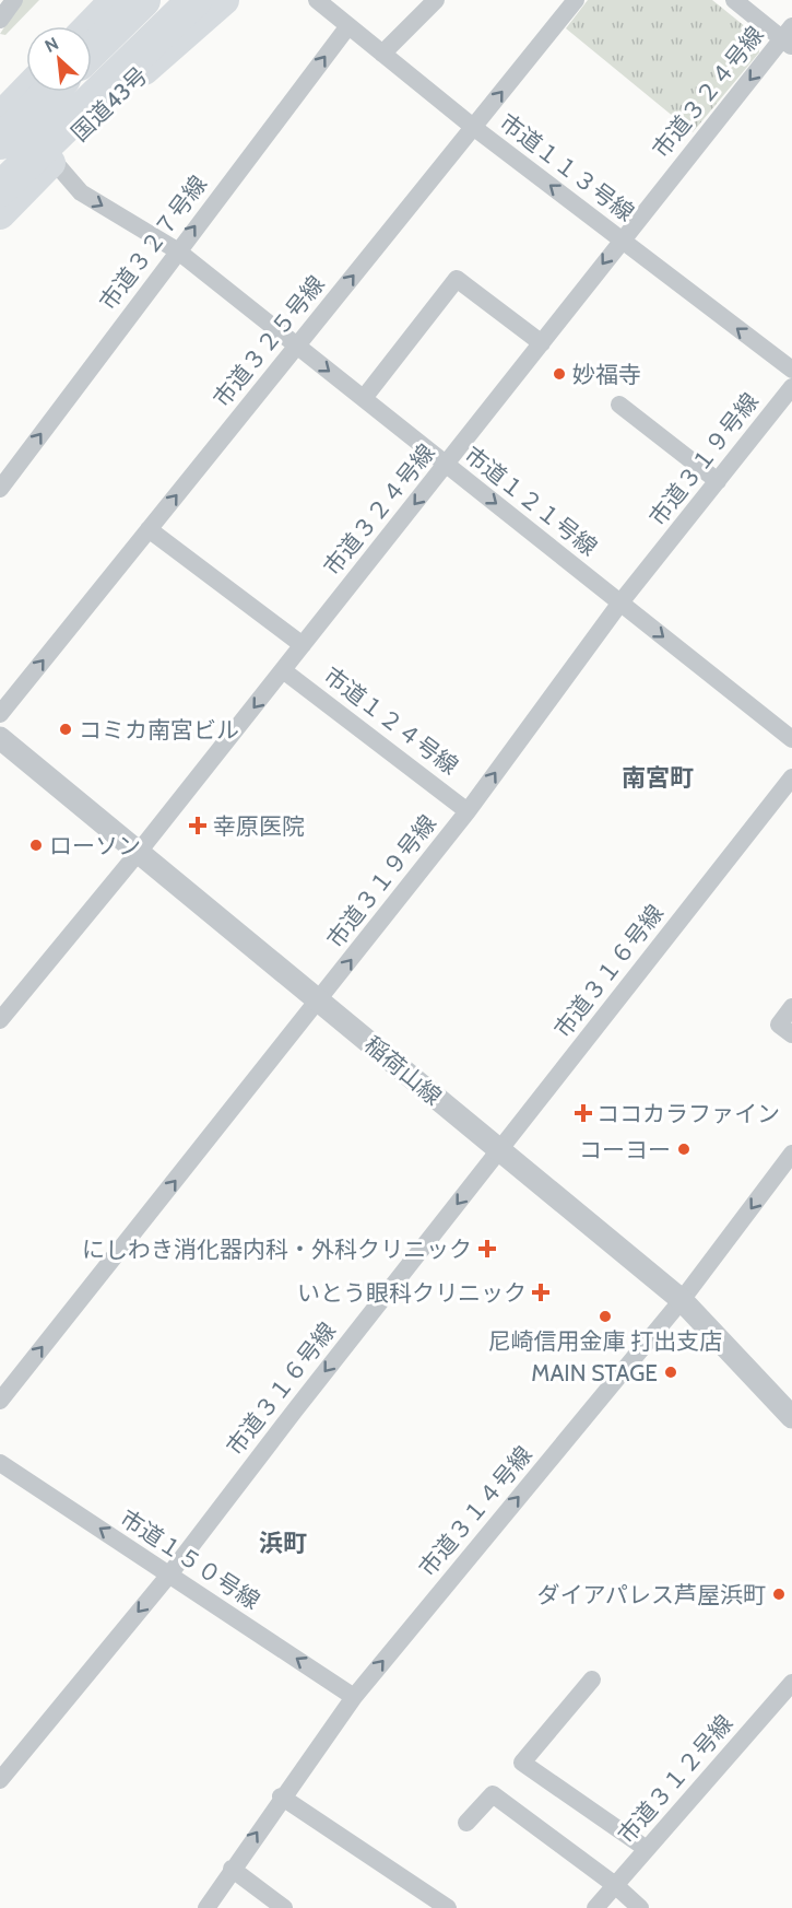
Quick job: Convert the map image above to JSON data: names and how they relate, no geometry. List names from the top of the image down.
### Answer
{
  "streets": {
    "highway": ["国道43号"],
    "street": [
      "市道３２４号線",
      "市道１１３号線",
      "市道３２７号線",
      "市道３２５号線",
      "市道３１９号線",
      "市道１２１号線",
      "市道１２４号線",
      "市道３１６号線",
      "稲荷山線",
      "市道３１４号線",
      "市道１５０号線",
      "市道３１２号線"
    ]
  },
  "crossings": [
    ["市道３２４号線", "市道１１３号線"],
    ["市道３２４号線", "市道１２１号線"],
    ["市道３２４号線", "市道１２４号線"],
    ["市道３２４号線", "稲荷山線"],
    ["国道43号", "市道１２１号線"],
    ["市道１１３号線", "市道３２７号線"],
    ["市道１１３号線", "市道３２５号線"],
    ["市道３２７号線", "市道１２１号線"],
    ["市道３２５号線", "市道１２１号線"],
    ["市道３１９号線", "市道１２１号線"],
    ["市道３１９号線", "市道１２４号線"],
    ["市道３１９号線", "稲荷山線"],
    ["市道３１６号線", "稲荷山線"],
    ["市道３１６号線", "市道１５０号線"],
    ["稲荷山線", "市道３１４号線"],
    ["市道３１４号線", "市道１５０号線"]
  ],
  "one_way": [
    "市道３２４号線",
    "市道１１３号線",
    "市道３２７号線",
    "市道３２５号線",
    "市道３１９号線",
    "市道１２１号線",
    "市道３１６号線",
    "市道１５０号線"
  ],
  "districts": ["南宮町", "浜町"],
  "places": {
    "other": [
      "妙福寺",
      "コミカ南宮ビル",
      "ローソン",
      "コーヨー",
      "尼崎信用金庫 打出支店",
      "MAIN STAGE",
      "ダイアパレス芦屋浜町"
    ],
    "health": [
      "幸原医院",
      "ココカラファイン",
      "にしわき消化器内科・外科クリニック",
      "いとう眼科クリニック"
    ]
  },
  "north": "top left"
}
